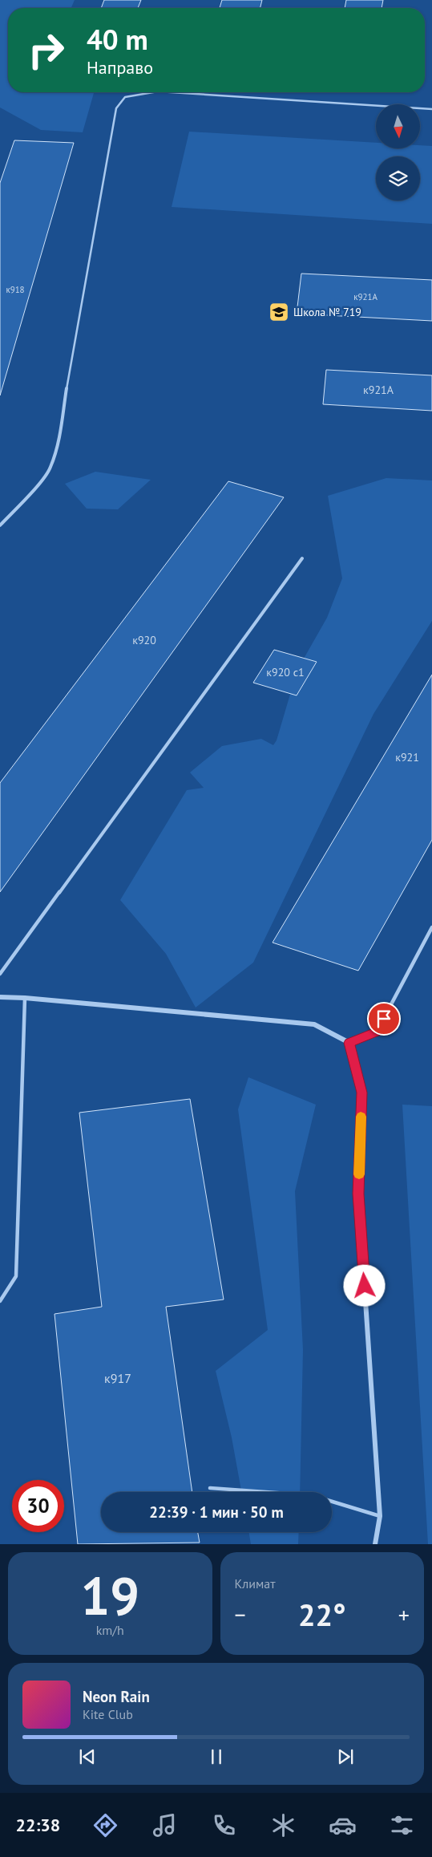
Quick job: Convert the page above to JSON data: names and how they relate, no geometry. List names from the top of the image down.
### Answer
{
  "places": {
    "school or university": ["Школа № 719"]
  },
  "house_numbers": [
    "к918",
    "к921А",
    "к921А",
    "к920",
    "к920 с1",
    "к921",
    "к917"
  ],
  "north": "bottom",
  "page": {
    "turn": ["40 m", "Направо"],
    "limit": "30",
    "trip": "22:39 · 1 мин · 50 m",
    "tile": [
      ["19", "km/h"],
      "Климат"
    ],
    "heat": ["−", "22°", "+"],
    "song": ["Neon Rain", "Kite Club"],
    "tabs": "22:38"
  }
}
